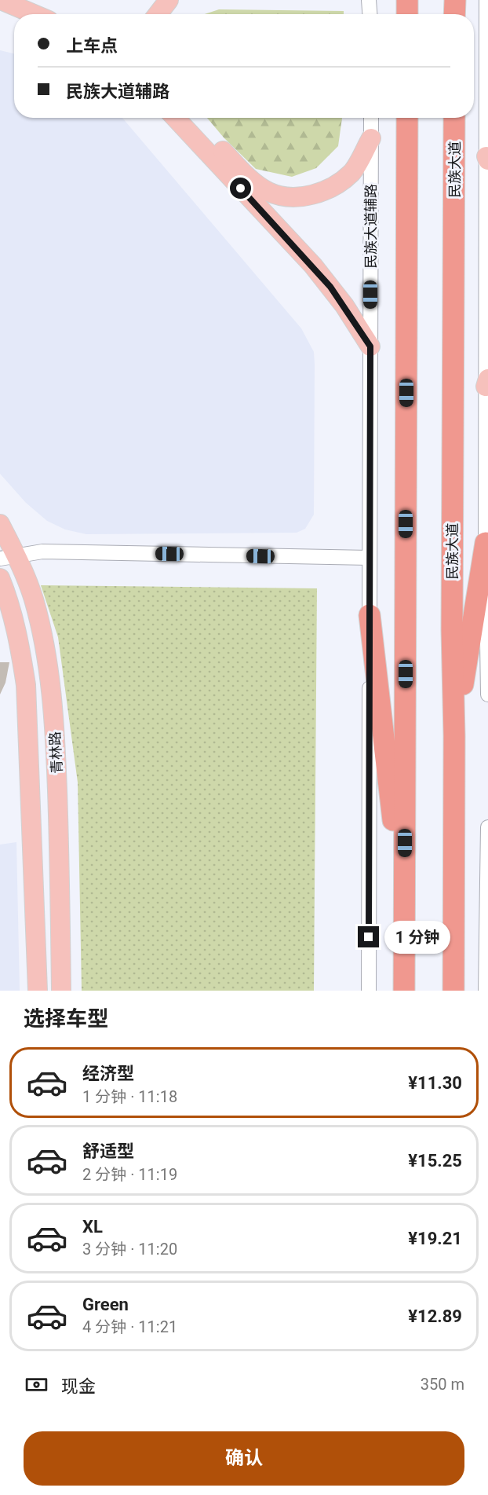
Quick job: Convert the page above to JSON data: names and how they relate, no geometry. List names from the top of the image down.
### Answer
{
  "streets": {
    "highway": ["民族大道"],
    "main road": ["青林路"],
    "street": ["民族大道辅路"]
  },
  "page": {
    "banner": ["上车点", "民族大道辅路"],
    "bubble": "1 分钟",
    "heading": "选择车型",
    "list": [
      {
        "name": "经济型",
        "note": "1 分钟 · 11:18",
        "value": "¥11.30"
      },
      {
        "name": "舒适型",
        "note": "2 分钟 · 11:19",
        "value": "¥15.25"
      },
      {
        "name": "XL",
        "note": "3 分钟 · 11:20",
        "value": "¥19.21"
      },
      {
        "name": "Green",
        "note": "4 分钟 · 11:21",
        "value": "¥12.89"
      }
    ],
    "pay": ["现金", "350 m"],
    "buttons": "确认"
  }
}
